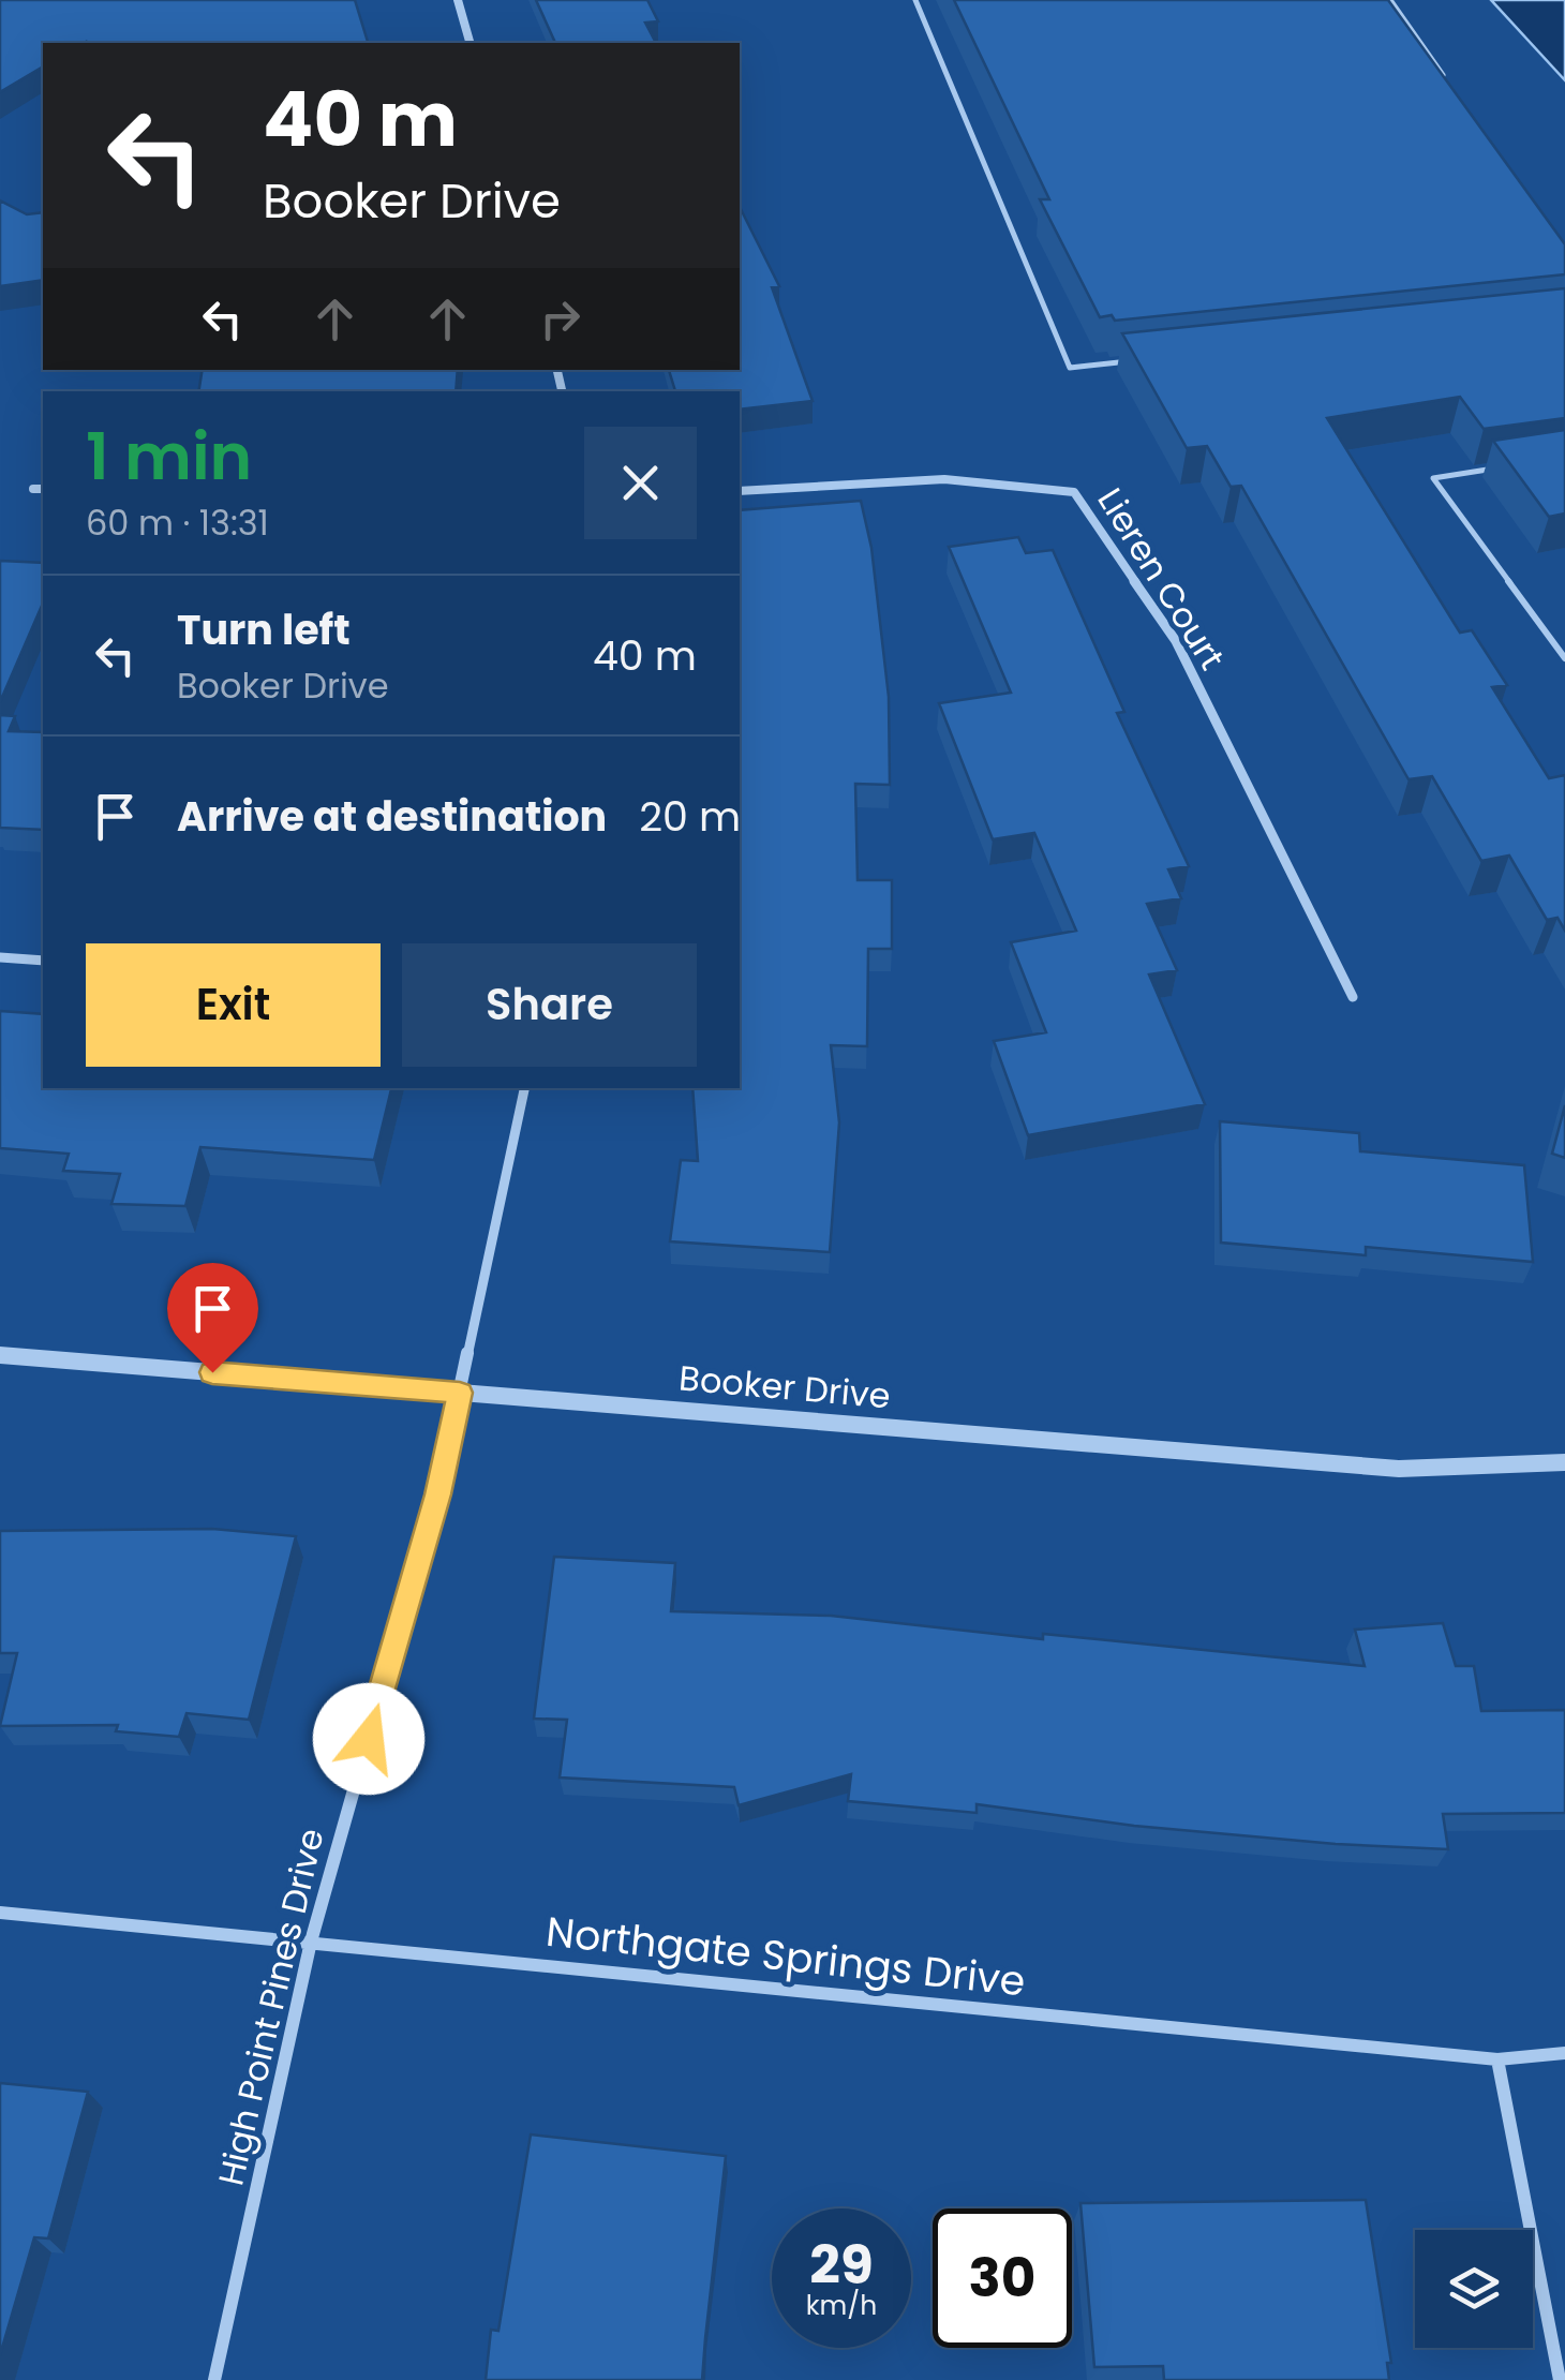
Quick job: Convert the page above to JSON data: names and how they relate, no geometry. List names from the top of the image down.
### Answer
{
  "streets": {
    "street": [
      "Lieren Court",
      "Booker Drive",
      "Northgate Springs Drive",
      "High Point Pines Drive"
    ]
  },
  "crossings": [
    ["Booker Drive", "High Point Pines Drive"],
    ["Northgate Springs Drive", "High Point Pines Drive"]
  ],
  "page": {
    "turn": ["40 m", "Booker Drive"],
    "heading": ["1 min", "60 m · 13:31"],
    "list": [
      {
        "name": "Turn left",
        "note": "Booker Drive",
        "value": "40 m"
      },
      {
        "name": "Arrive at destination",
        "value": "20 m"
      }
    ],
    "buttons": ["Exit", "Share"],
    "speed": "29 km/h",
    "limit": "30"
  }
}
